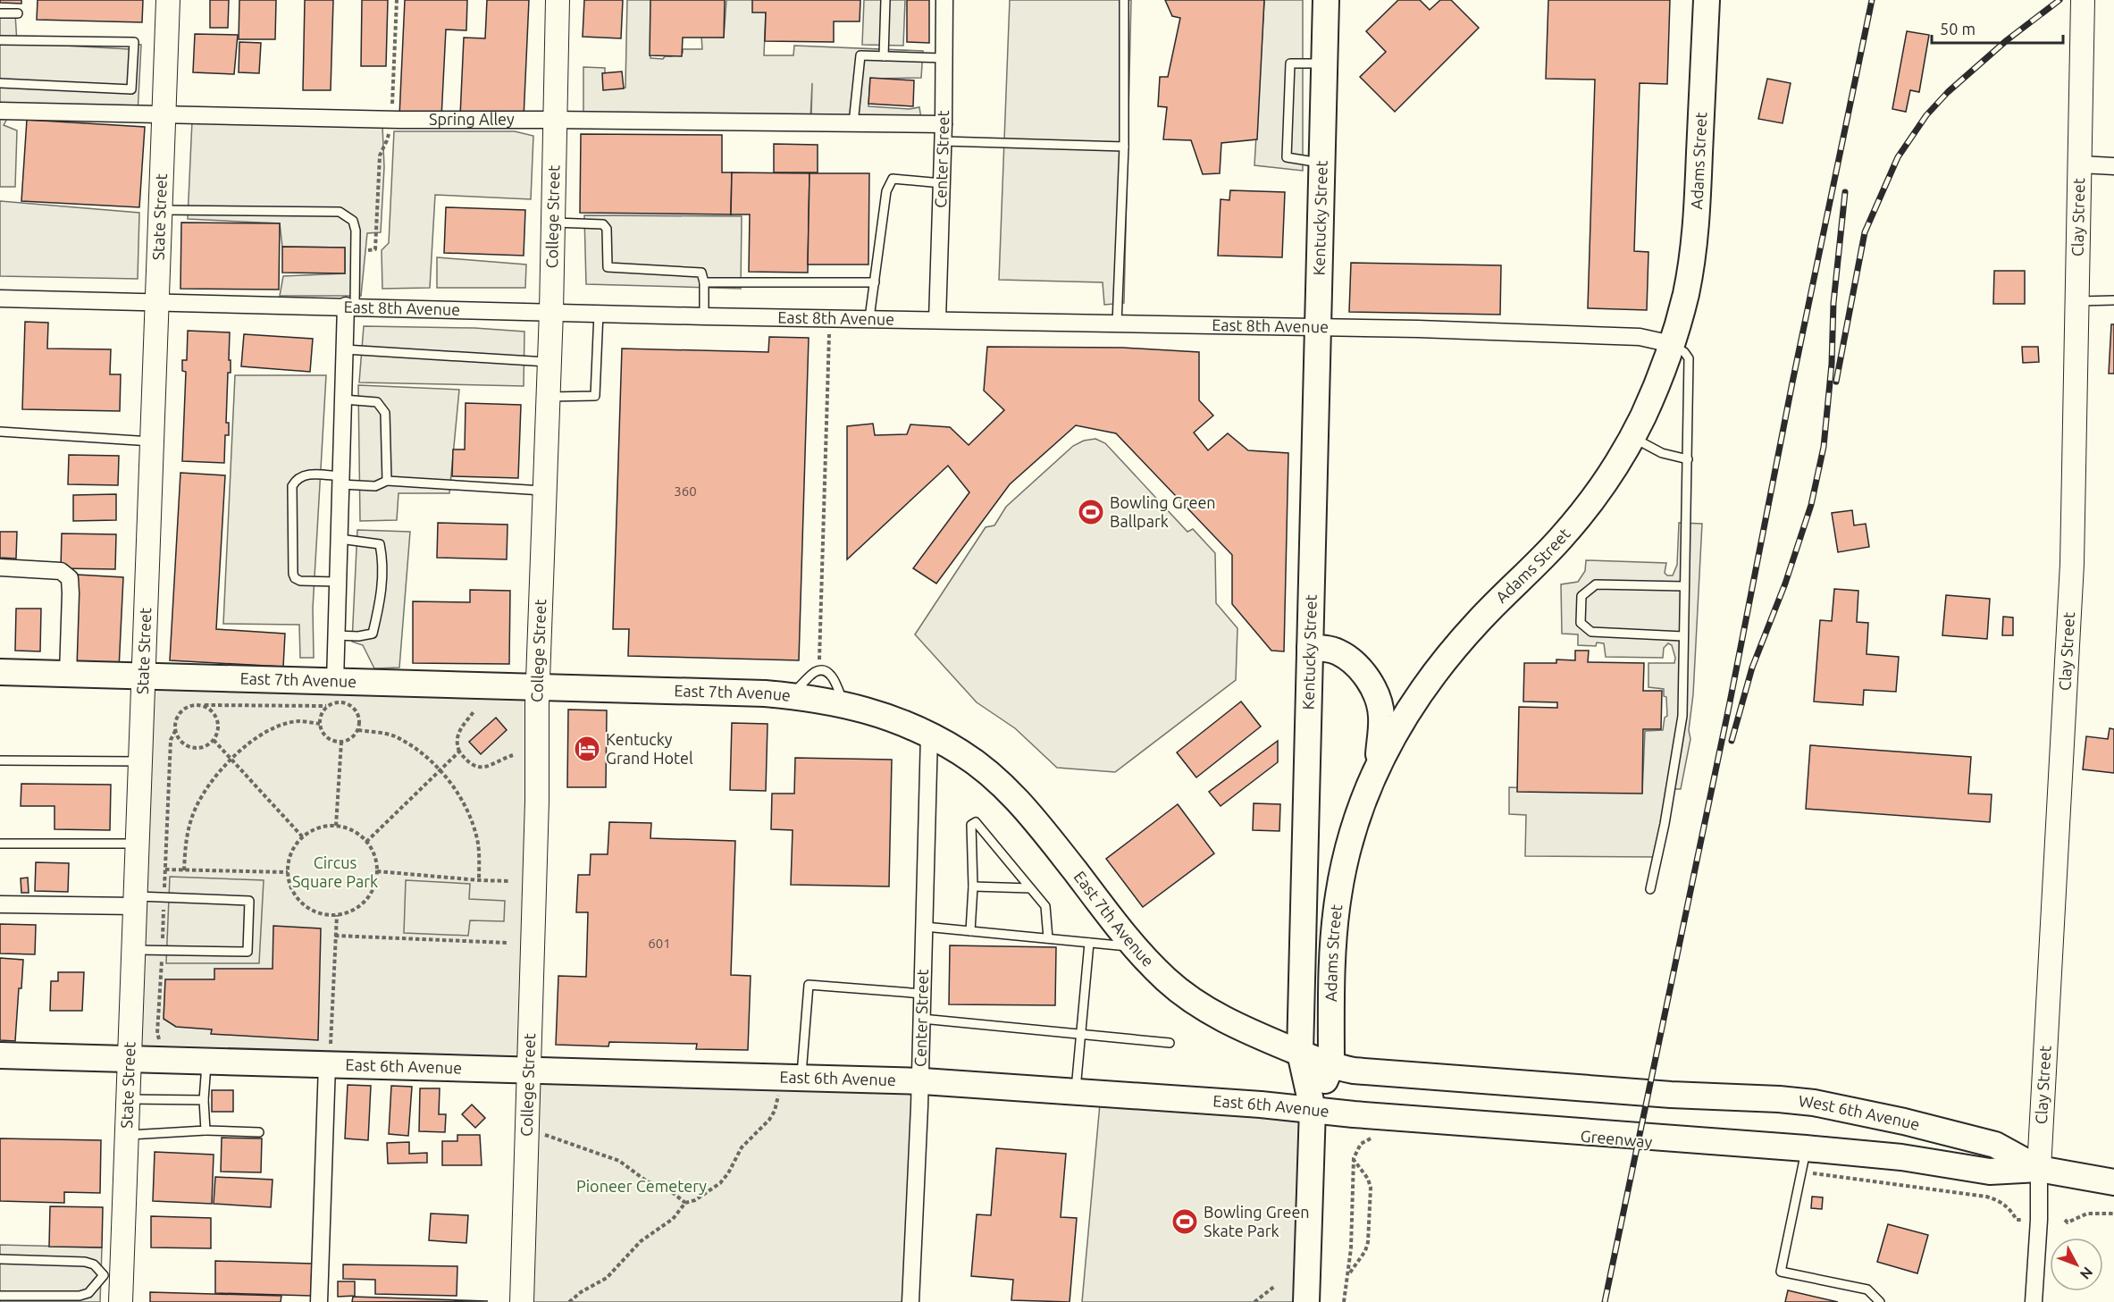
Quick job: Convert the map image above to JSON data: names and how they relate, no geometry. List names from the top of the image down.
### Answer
{
  "streets": {
    "main road": [
      "Adams Street",
      "Kentucky Street",
      "East 7th Avenue",
      "East 6th Avenue",
      "West 6th Avenue"
    ],
    "street": [
      "Spring Alley",
      "Center Street",
      "State Street",
      "College Street",
      "Clay Street",
      "East 8th Avenue"
    ]
  },
  "crossings": [
    ["Spring Alley", "Center Street"],
    ["Spring Alley", "State Street"],
    ["Spring Alley", "College Street"],
    ["Center Street", "East 8th Avenue"],
    ["Center Street", "East 7th Avenue"],
    ["Center Street", "East 6th Avenue"],
    ["Adams Street", "Kentucky Street"],
    ["Adams Street", "East 8th Avenue"],
    ["Adams Street", "East 7th Avenue"],
    ["Adams Street", "East 6th Avenue"],
    ["Adams Street", "West 6th Avenue"],
    ["State Street", "East 8th Avenue"],
    ["State Street", "East 7th Avenue"],
    ["State Street", "East 6th Avenue"],
    ["College Street", "East 8th Avenue"],
    ["College Street", "East 7th Avenue"],
    ["College Street", "East 6th Avenue"],
    ["Clay Street", "West 6th Avenue"],
    ["Kentucky Street", "East 8th Avenue"],
    ["Kentucky Street", "East 7th Avenue"],
    ["Kentucky Street", "East 6th Avenue"],
    ["East 7th Avenue", "West 6th Avenue"],
    ["East 6th Avenue", "West 6th Avenue"]
  ],
  "parks": ["Circus Square Park", "Pioneer Cemetery"],
  "places": {
    "sports": ["Bowling Green Ballpark", "Bowling Green Skate Park"],
    "hotel": ["Kentucky Grand Hotel"]
  },
  "house_numbers": ["360", "601"],
  "scale_bar": "50 m",
  "north": "bottom right"
}
